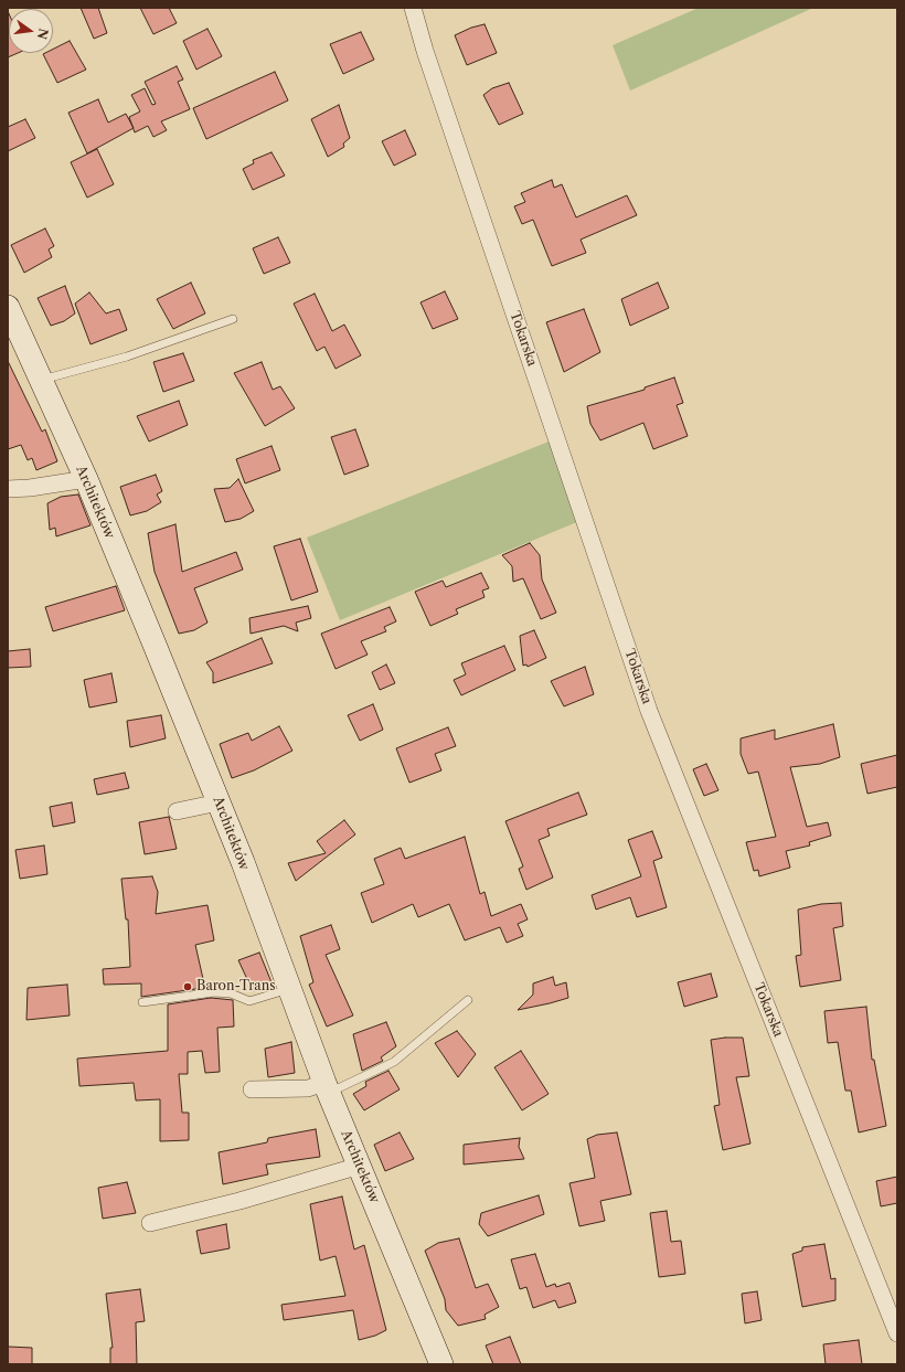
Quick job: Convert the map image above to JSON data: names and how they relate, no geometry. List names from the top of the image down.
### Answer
{
  "streets": {
    "street": ["Tokarska", "Architektów"]
  },
  "places": ["Baron-Trans"],
  "north": "right"
}
